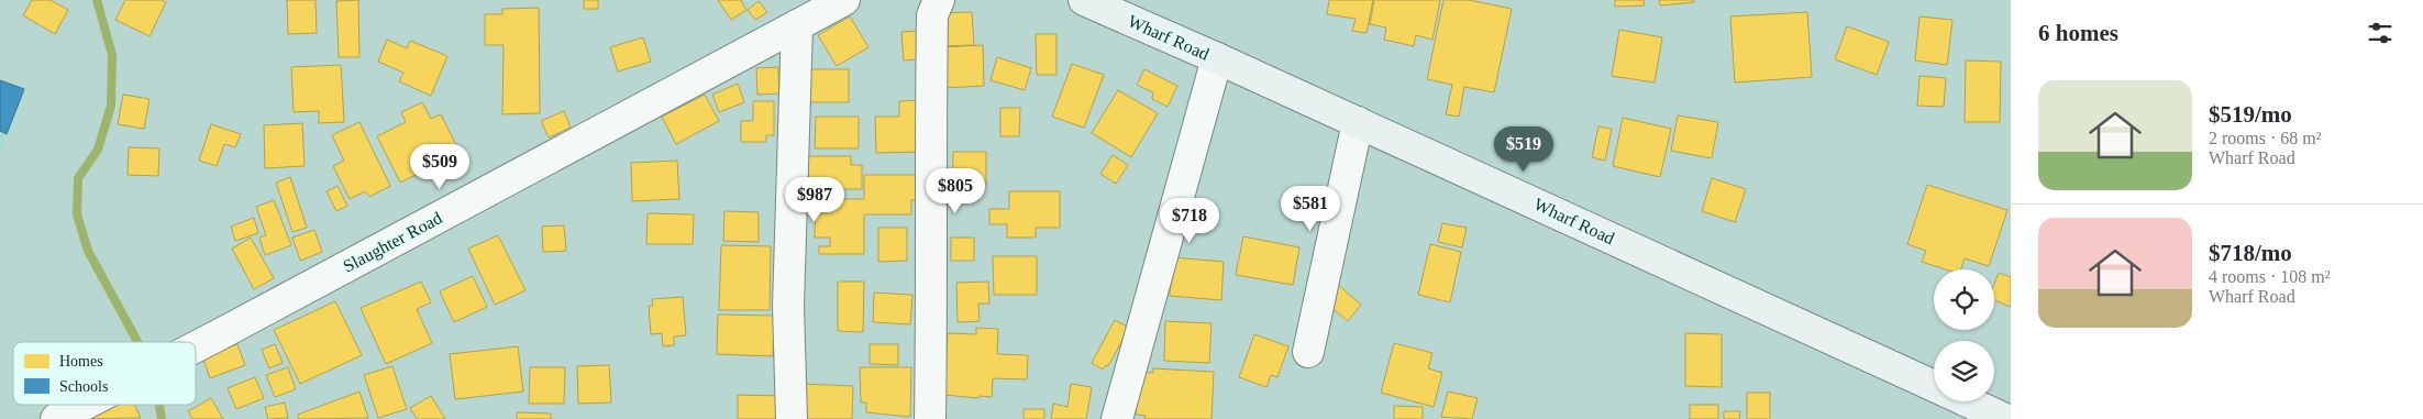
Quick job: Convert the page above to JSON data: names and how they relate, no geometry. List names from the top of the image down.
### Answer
{
  "streets": {
    "main road": ["Wharf Road"],
    "street": ["Slaughter Road"]
  },
  "legend": ["Homes", "Schools"],
  "page": {
    "heading": "6 homes",
    "list": [
      {
        "name": "$519/mo",
        "note": "2 rooms · 68 m² · Wharf Road"
      },
      {
        "name": "$718/mo",
        "note": "4 rooms · 108 m² · Wharf Road"
      }
    ],
    "price": [
      "$519",
      "$509",
      "$805",
      "$987",
      "$581",
      "$718"
    ]
  }
}
